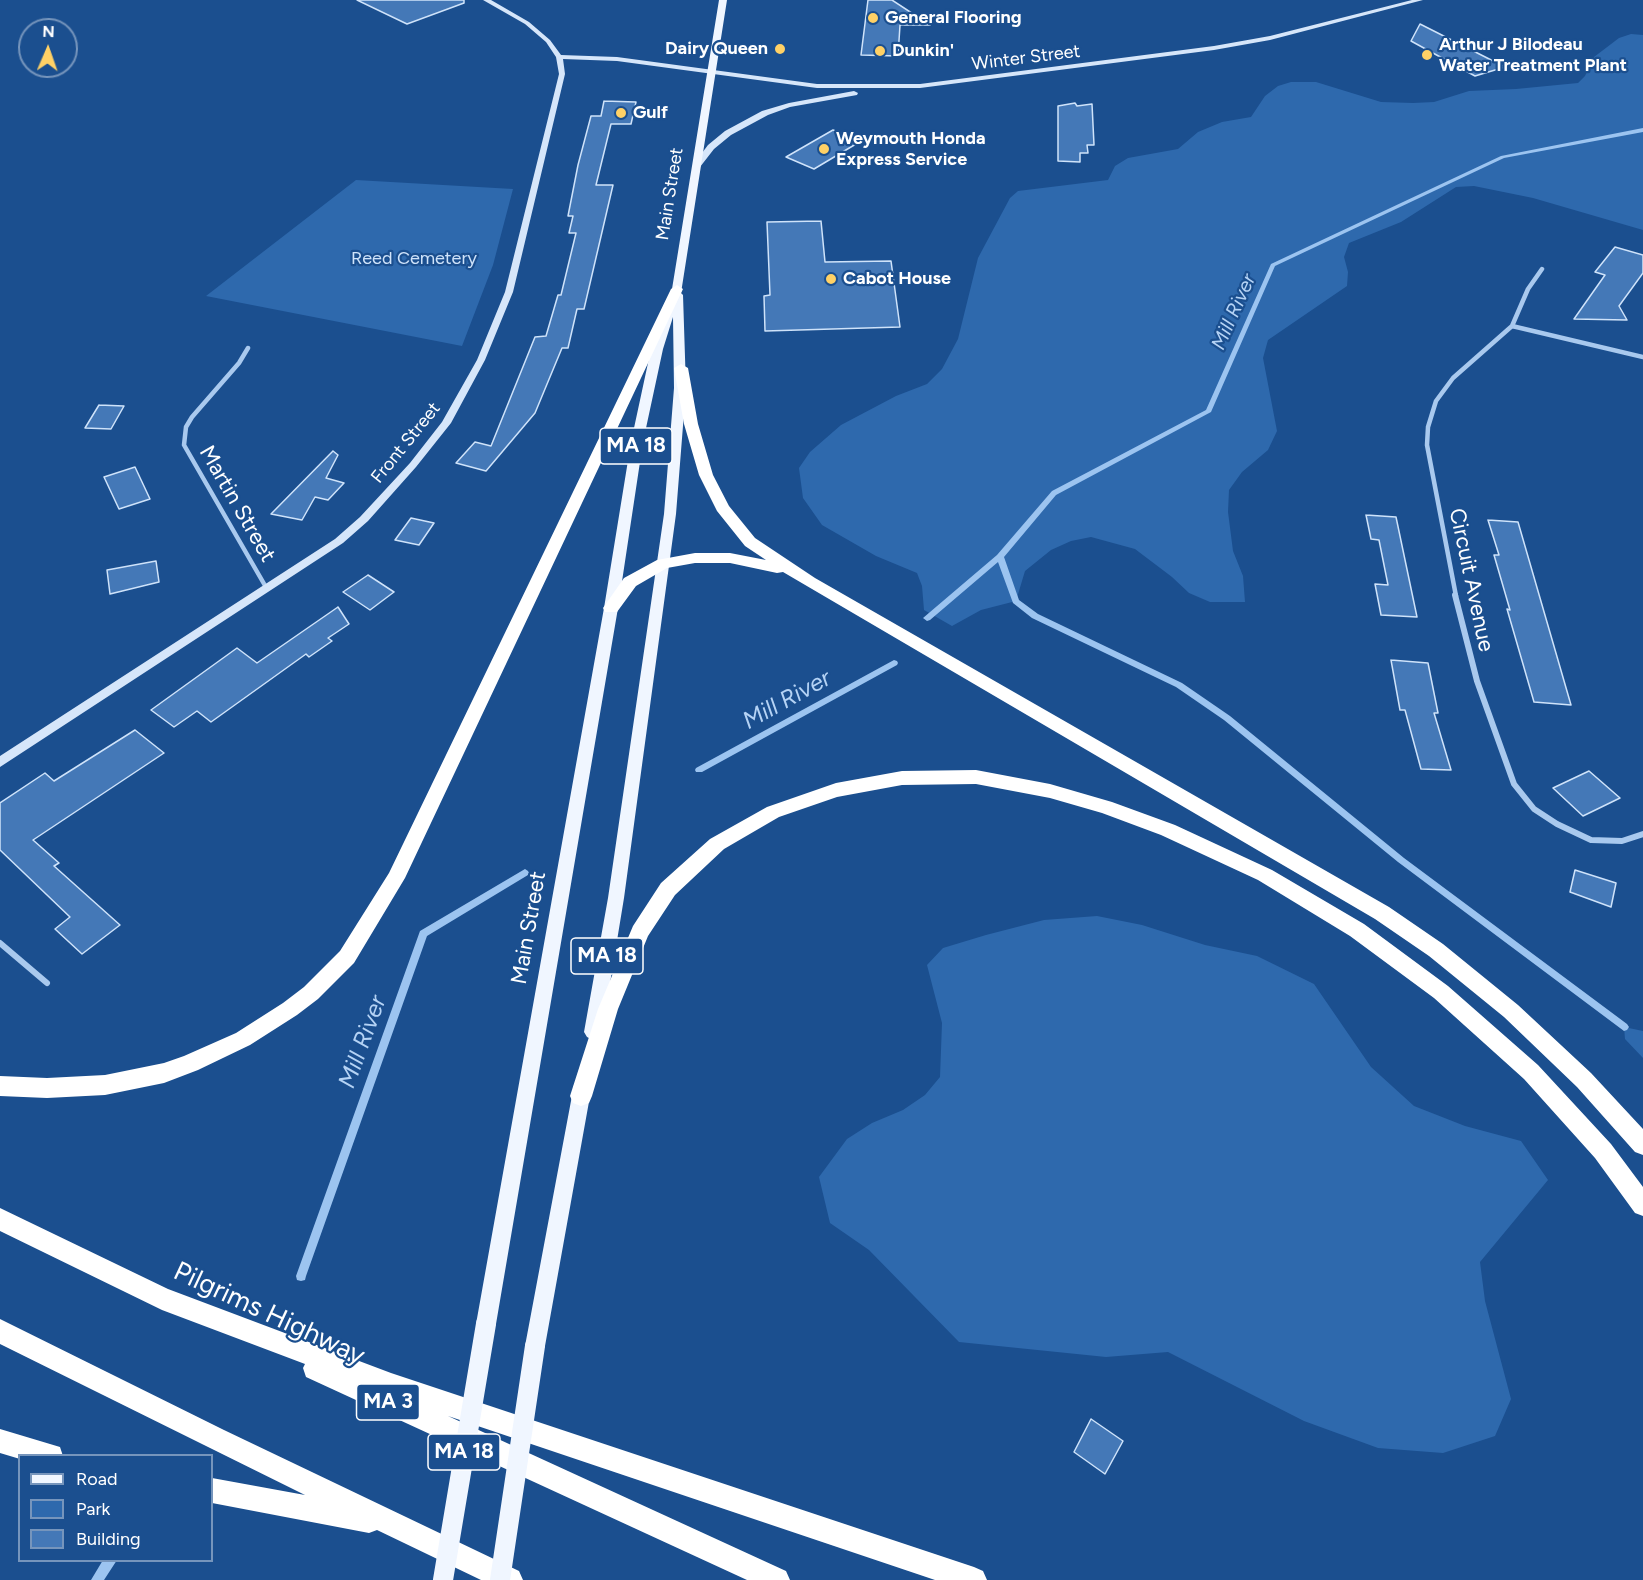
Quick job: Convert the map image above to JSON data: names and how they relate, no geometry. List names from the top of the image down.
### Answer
{
  "streets": {
    "highway": ["Pilgrims Highway", "MA 3"],
    "main road": ["Main Street", "MA 18"],
    "street": [
      "Winter Street",
      "Front Street",
      "Martin Street",
      "Circuit Avenue"
    ]
  },
  "crossings": [
    ["Winter Street", "Main Street"],
    ["Winter Street", "Front Street"],
    ["Front Street", "Martin Street"]
  ],
  "water": ["Mill River"],
  "parks": ["Reed Cemetery"],
  "places": [
    "General Flooring",
    "Dairy Queen",
    "Dunkin'",
    "Arthur J Bilodeau Water Treatment Plant",
    "Gulf",
    "Weymouth Honda Express Service",
    "Cabot House"
  ],
  "legend": ["Road", "Park", "Building"],
  "north": "top"
}
